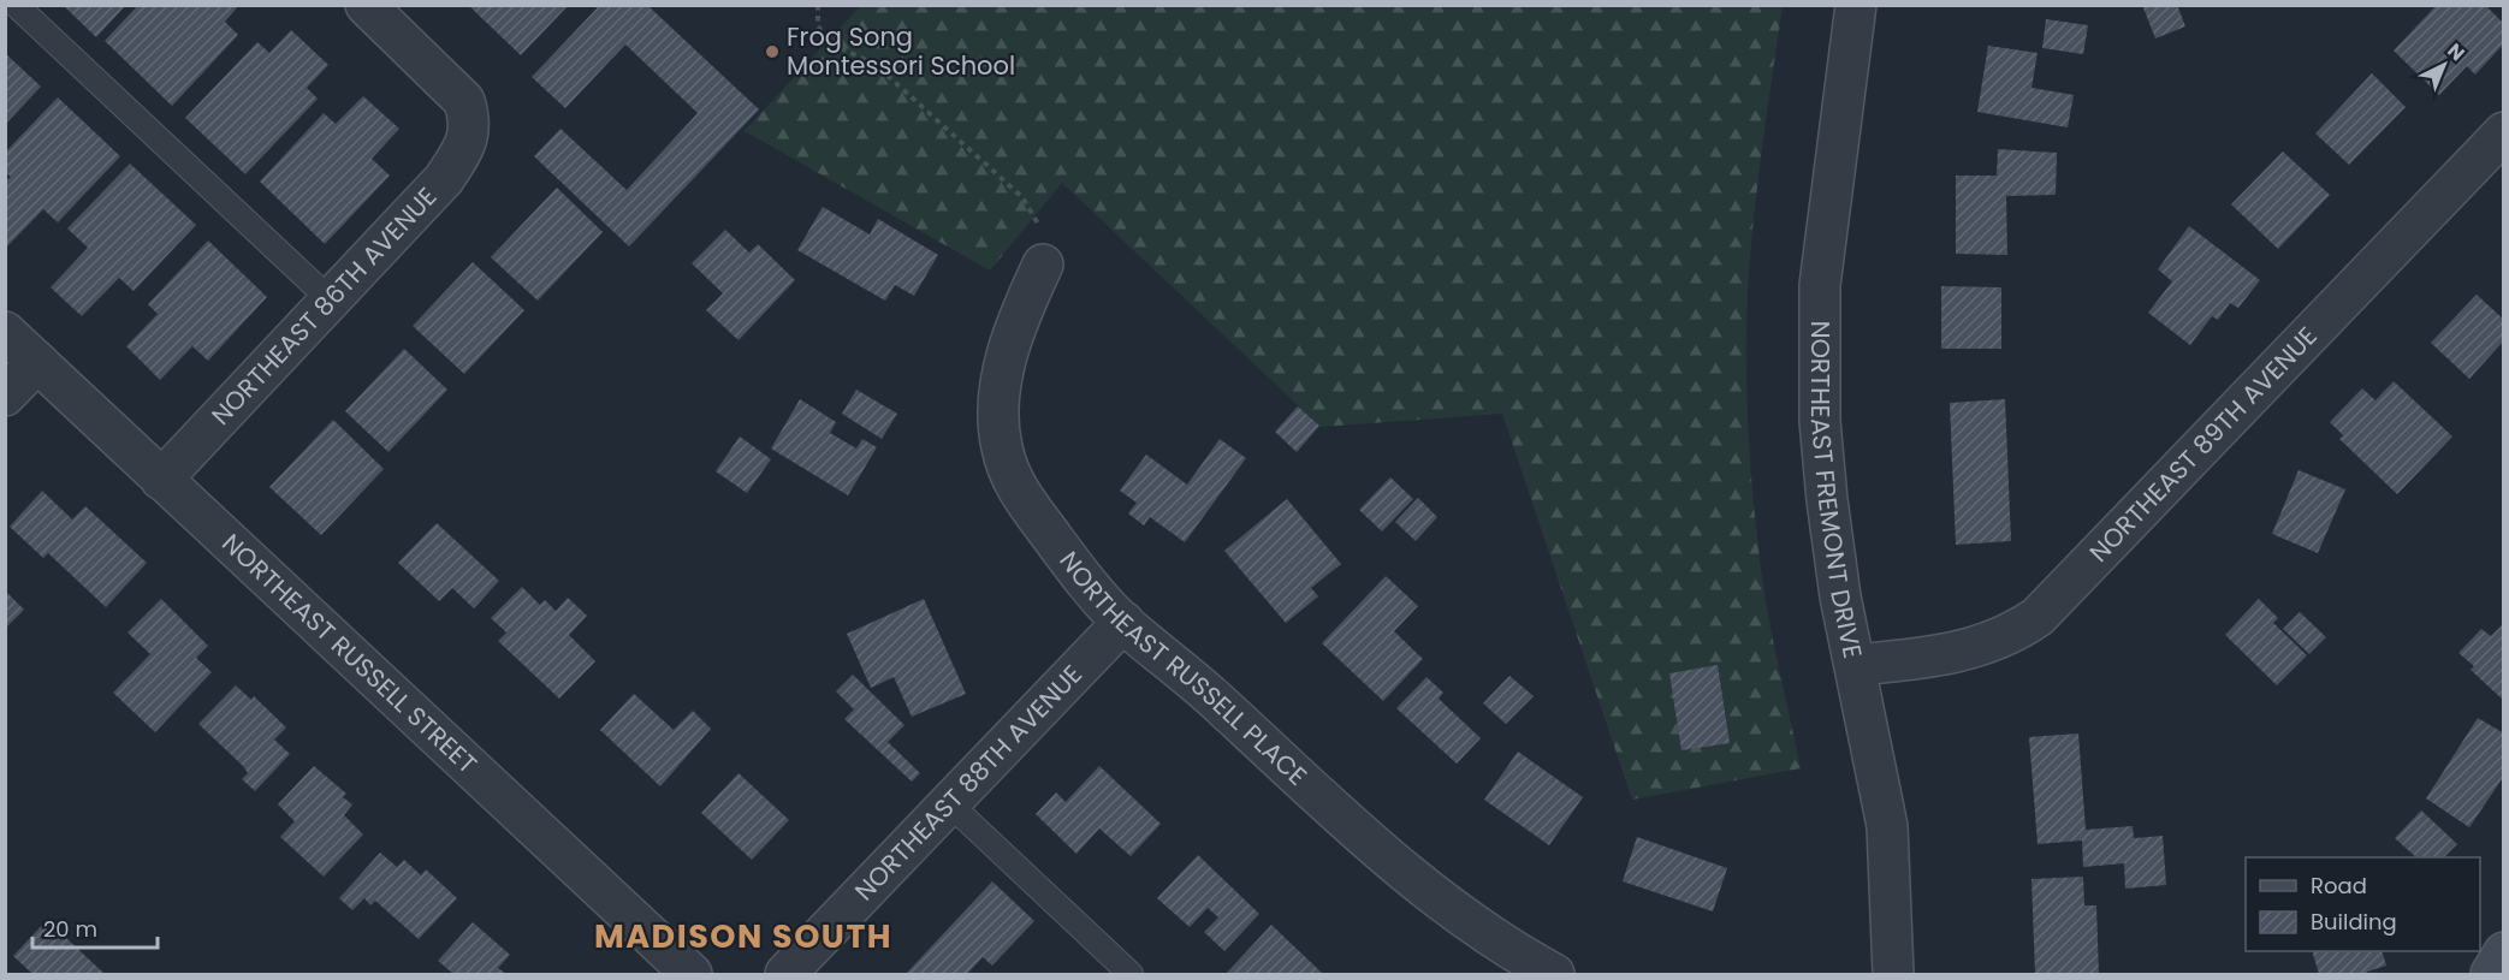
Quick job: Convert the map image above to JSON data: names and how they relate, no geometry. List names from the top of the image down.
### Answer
{
  "streets": {
    "street": [
      "NORTHEAST 86TH AVENUE",
      "NORTHEAST 89TH AVENUE",
      "NORTHEAST FREMONT DRIVE",
      "NORTHEAST RUSSELL STREET",
      "NORTHEAST RUSSELL PLACE",
      "NORTHEAST 88TH AVENUE"
    ]
  },
  "crossings": [
    ["NORTHEAST 86TH AVENUE", "NORTHEAST RUSSELL STREET"],
    ["NORTHEAST 89TH AVENUE", "NORTHEAST FREMONT DRIVE"],
    ["NORTHEAST RUSSELL PLACE", "NORTHEAST 88TH AVENUE"]
  ],
  "districts": ["MADISON SOUTH"],
  "places": ["Frog Song Montessori School"],
  "legend": ["Road", "Building"],
  "scale_bar": "20 m",
  "north": "top right"
}
